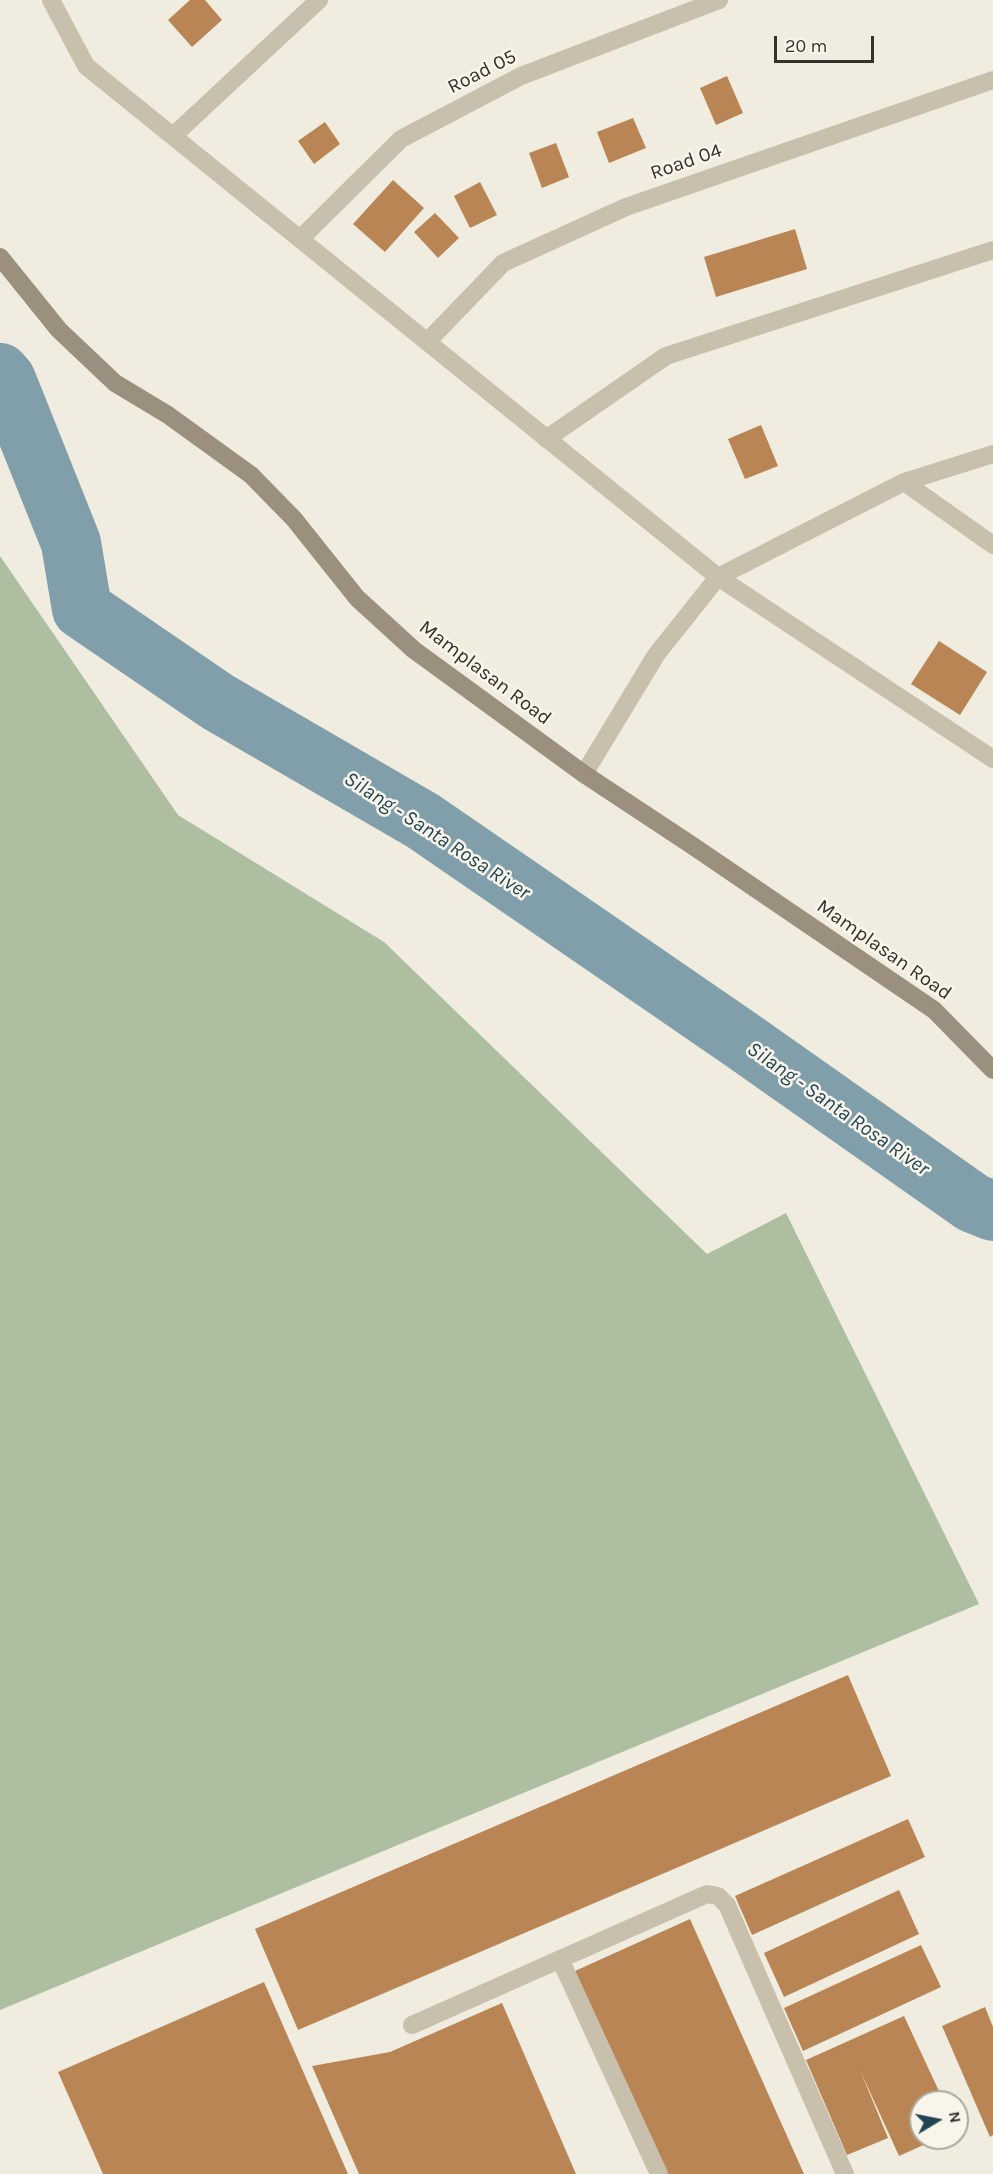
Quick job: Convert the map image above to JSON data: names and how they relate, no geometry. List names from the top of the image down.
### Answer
{
  "streets": {
    "street": ["Road 05", "Road 04", "Mamplasan Road"]
  },
  "water": ["Silang - Santa Rosa River"],
  "scale_bar": "20 m",
  "north": "right"
}
